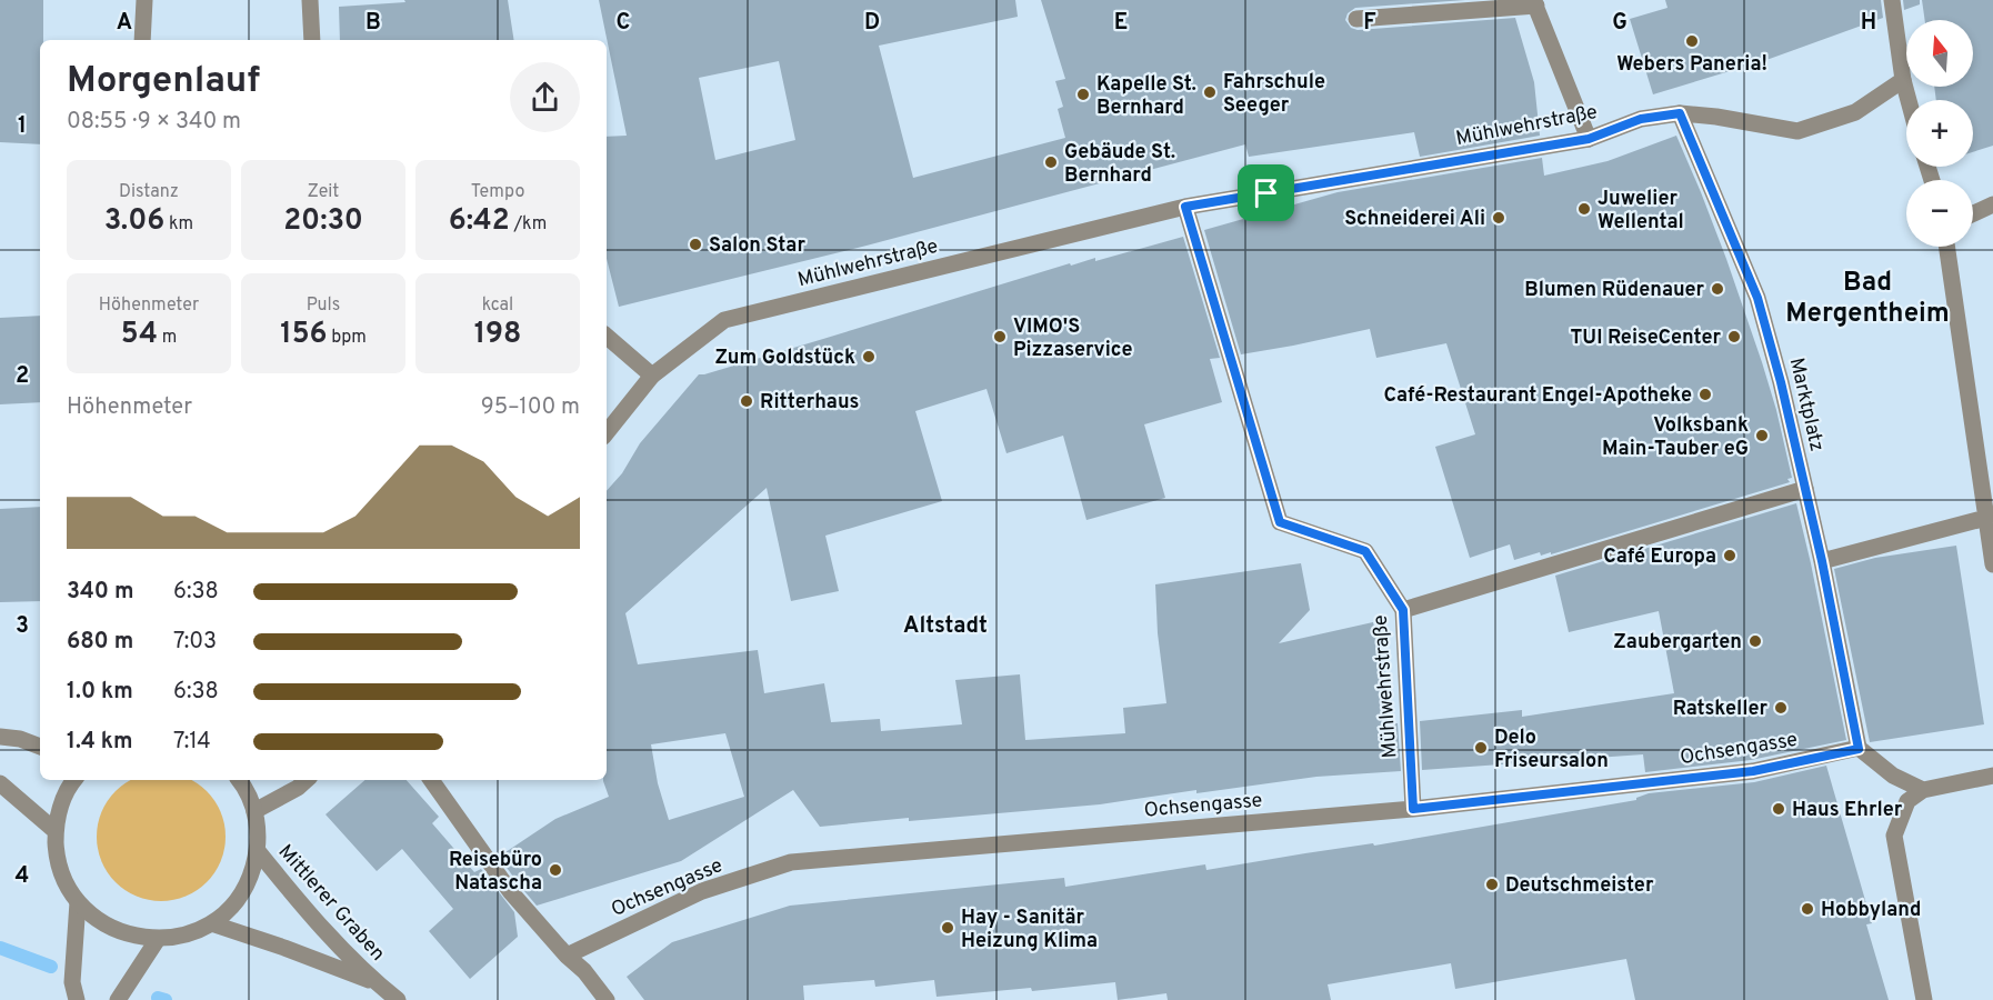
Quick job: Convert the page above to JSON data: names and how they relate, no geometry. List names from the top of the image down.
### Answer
{
  "streets": {
    "street": [
      "Mühlwehrstraße",
      "Marktplatz",
      "Ochsengasse",
      "Mittlerer Graben"
    ]
  },
  "crossings": [
    ["Mühlwehrstraße", "Marktplatz"],
    ["Mühlwehrstraße", "Ochsengasse"],
    ["Marktplatz", "Ochsengasse"]
  ],
  "districts": ["Bad Mergentheim", "Altstadt"],
  "places": [
    "Webers Paneria!",
    "Fahrschule Seeger",
    "Kapelle St. Bernhard",
    "Gebäude St. Bernhard",
    "Juwelier Wellental",
    "Schneiderei Ali",
    "Salon Star",
    "Blumen Rüdenauer",
    "VIMO'S Pizzaservice",
    "TUI ReiseCenter",
    "Zum Goldstück",
    "Café-Restaurant Engel-Apotheke",
    "Ritterhaus",
    "Volksbank Main-Tauber eG",
    "Café Europa",
    "Zaubergarten",
    "Ratskeller",
    "Delo Friseursalon",
    "Haus Ehrler",
    "Reisebüro Natascha",
    "Deutschmeister",
    "Hobbyland",
    "Hay - Sanitär Heizung Klima"
  ],
  "north": "top",
  "page": {
    "map_buttons": ["+", "−"],
    "heading": ["Morgenlauf", "08:55 · 9 × 340 m"],
    "stats": [
      ["Distanz", "3.06 km"],
      ["Zeit", "20:30"],
      ["Tempo", "6:42 /km"],
      ["Höhenmeter", "54 m"],
      ["Puls", "156 bpm"],
      ["kcal", "198"]
    ],
    "chart": ["Höhenmeter", "95–100 m"],
    "list": [
      {
        "name": "340 m",
        "note": "6:38"
      },
      {
        "name": "680 m",
        "note": "7:03"
      },
      {
        "name": "1.0 km",
        "note": "6:38"
      },
      {
        "name": "1.4 km",
        "note": "7:14"
      }
    ]
  },
  "grid": {
    "columns": [
      "A",
      "B",
      "C",
      "D",
      "E",
      "F",
      "G",
      "H"
    ],
    "rows": [
      "1",
      "2",
      "3",
      "4"
    ]
  }
}
